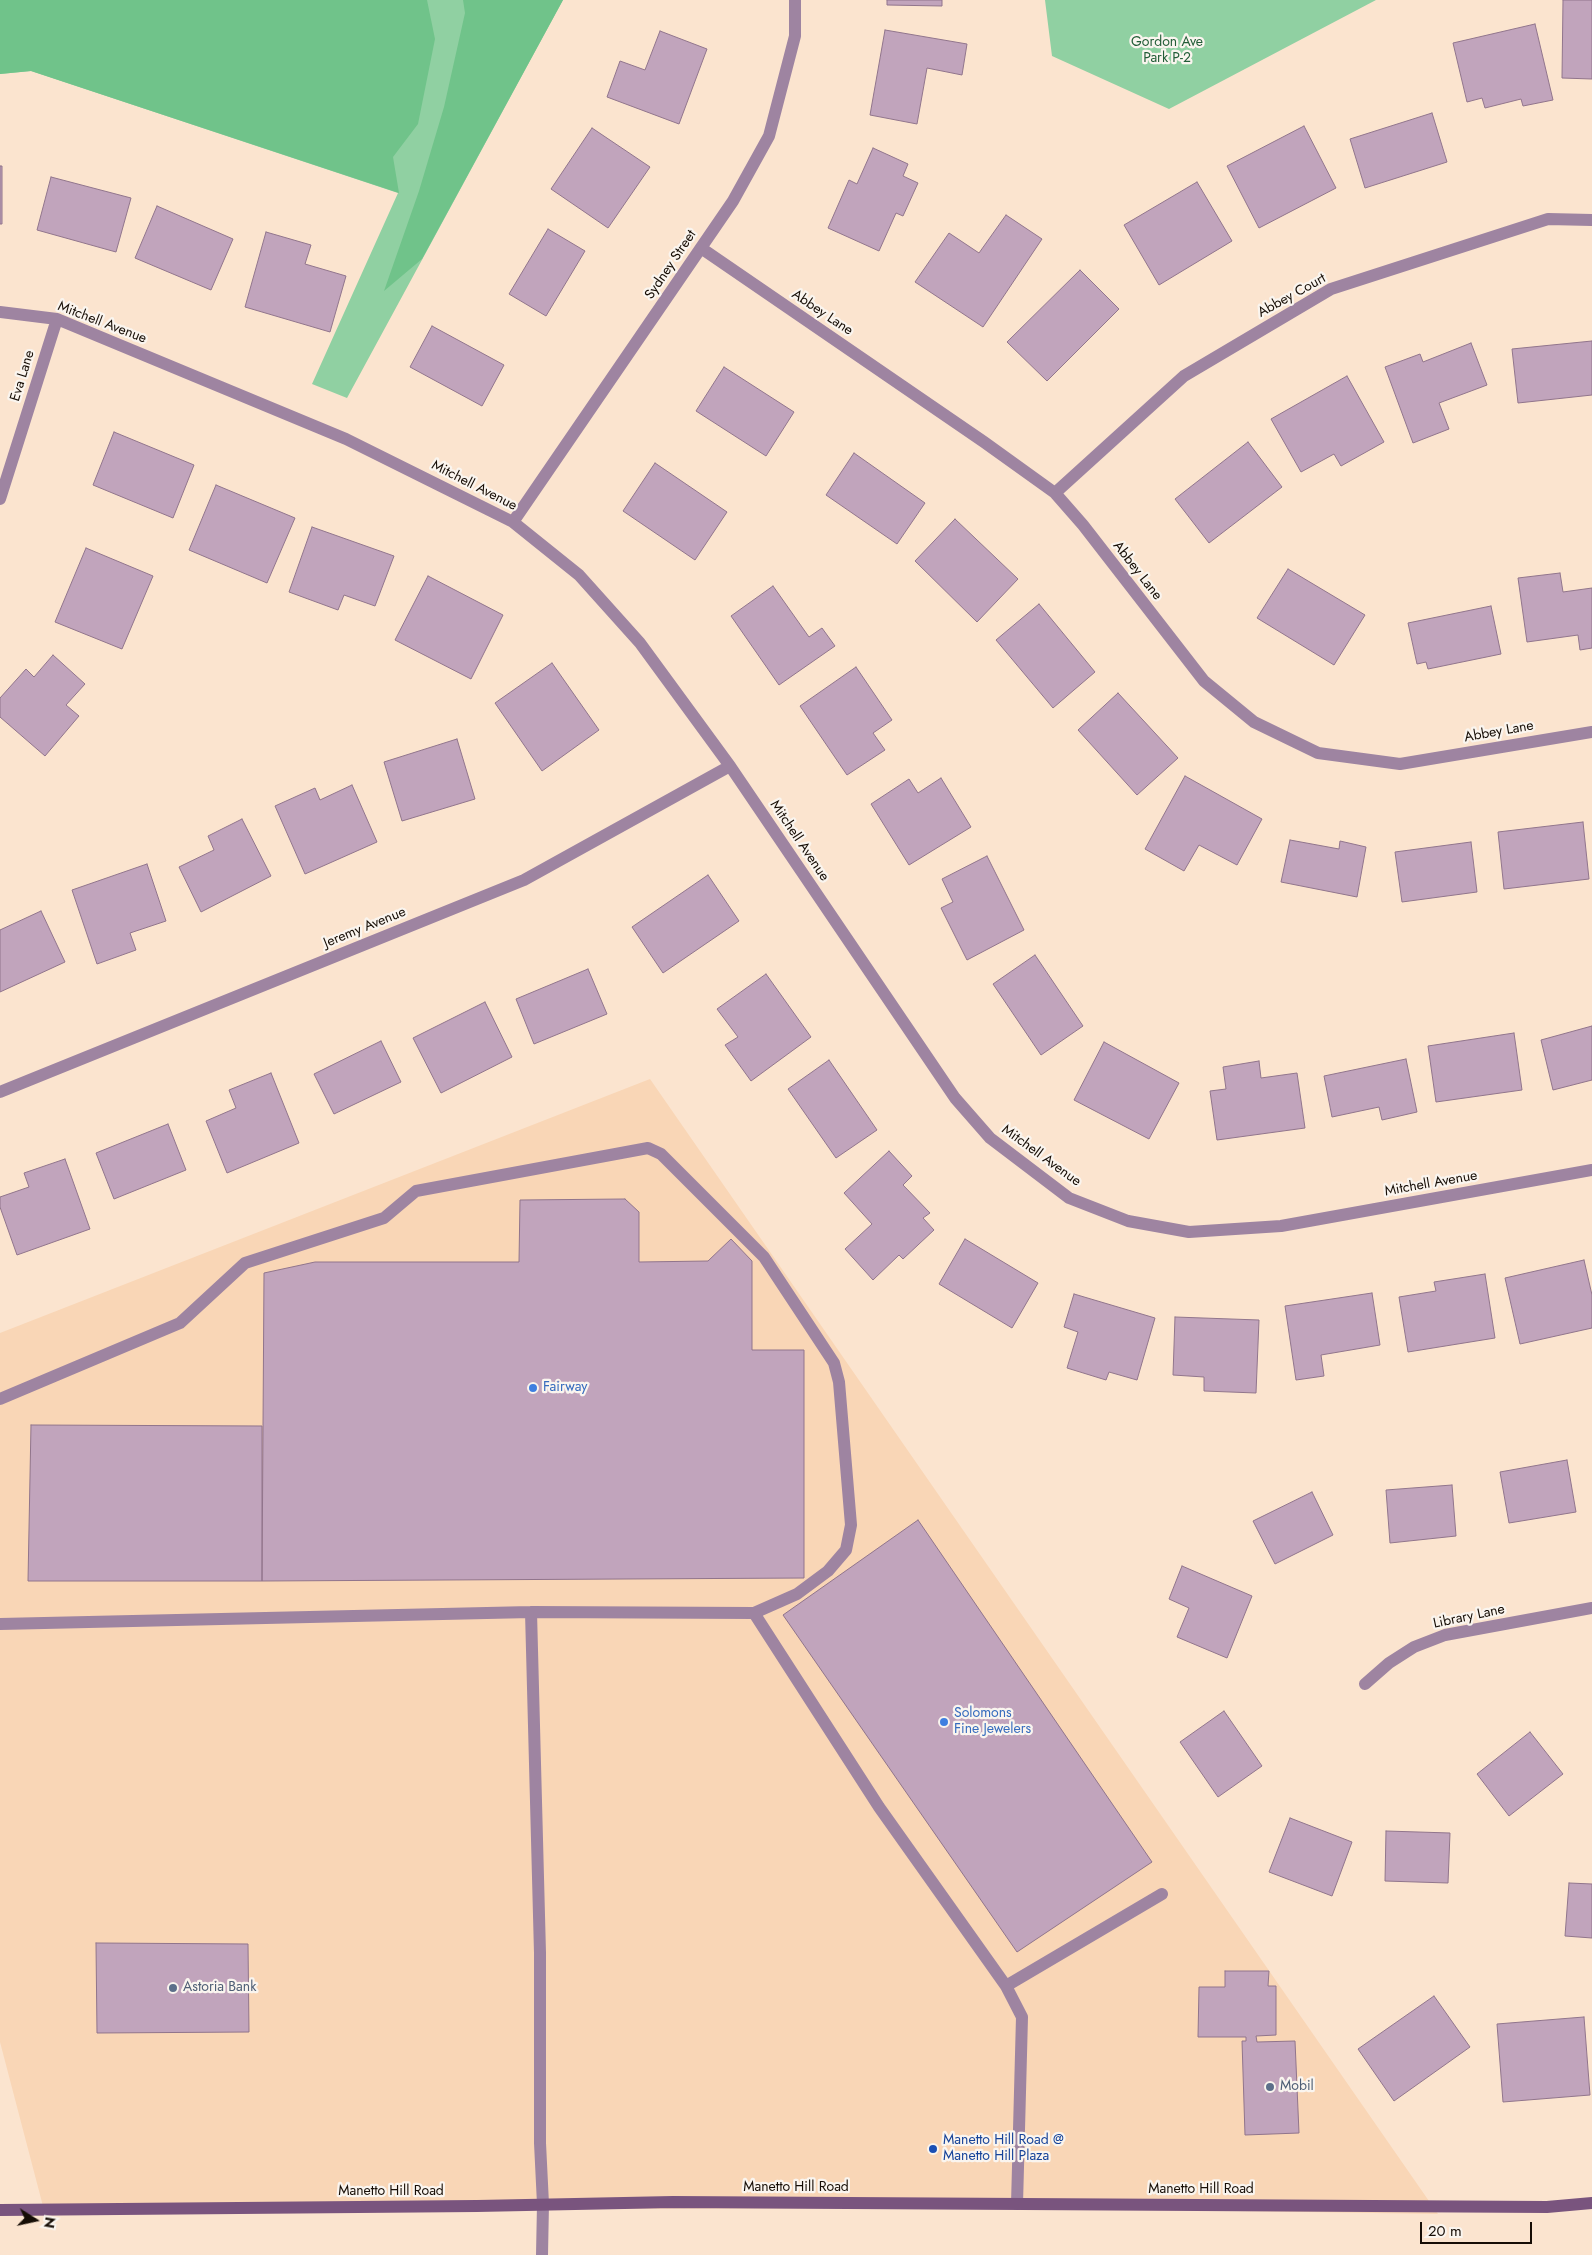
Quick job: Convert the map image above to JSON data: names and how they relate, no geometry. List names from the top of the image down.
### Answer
{
  "streets": {
    "main road": ["Manetto Hill Road"],
    "street": [
      "Sydney Street",
      "Abbey Court",
      "Abbey Lane",
      "Mitchell Avenue",
      "Eva Lane",
      "Jeremy Avenue",
      "Library Lane"
    ]
  },
  "crossings": [
    ["Sydney Street", "Abbey Lane"],
    ["Sydney Street", "Mitchell Avenue"],
    ["Abbey Court", "Abbey Lane"],
    ["Mitchell Avenue", "Eva Lane"],
    ["Mitchell Avenue", "Jeremy Avenue"]
  ],
  "parks": ["Gordon Ave Park P-2"],
  "places": [
    "Fairway",
    "Solomons Fine Jewelers",
    "Astoria Bank",
    "Mobil",
    "Manetto Hill Road @ Manetto Hill Plaza"
  ],
  "scale_bar": "20 m",
  "north": "right"
}
